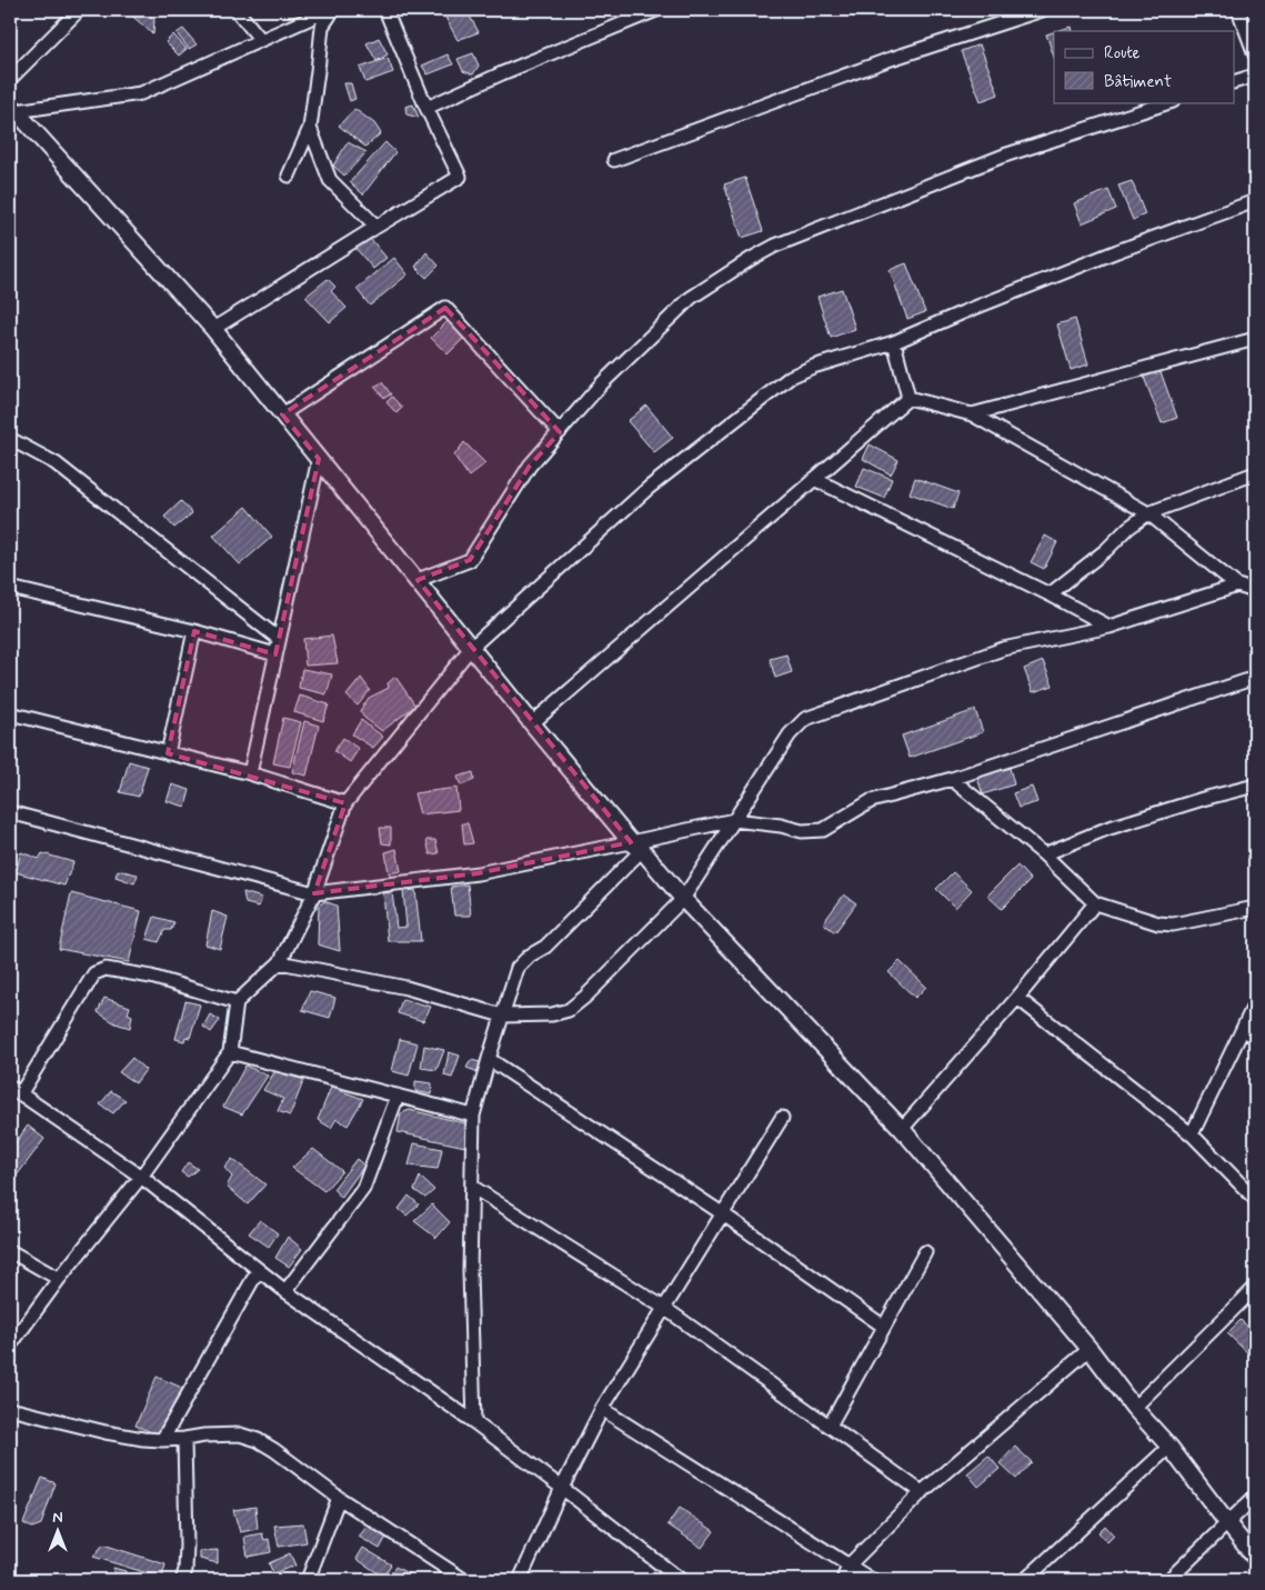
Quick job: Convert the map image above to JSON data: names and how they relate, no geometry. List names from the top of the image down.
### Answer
{
  "legend": ["Route", "Bâtiment"],
  "north": "top"
}
